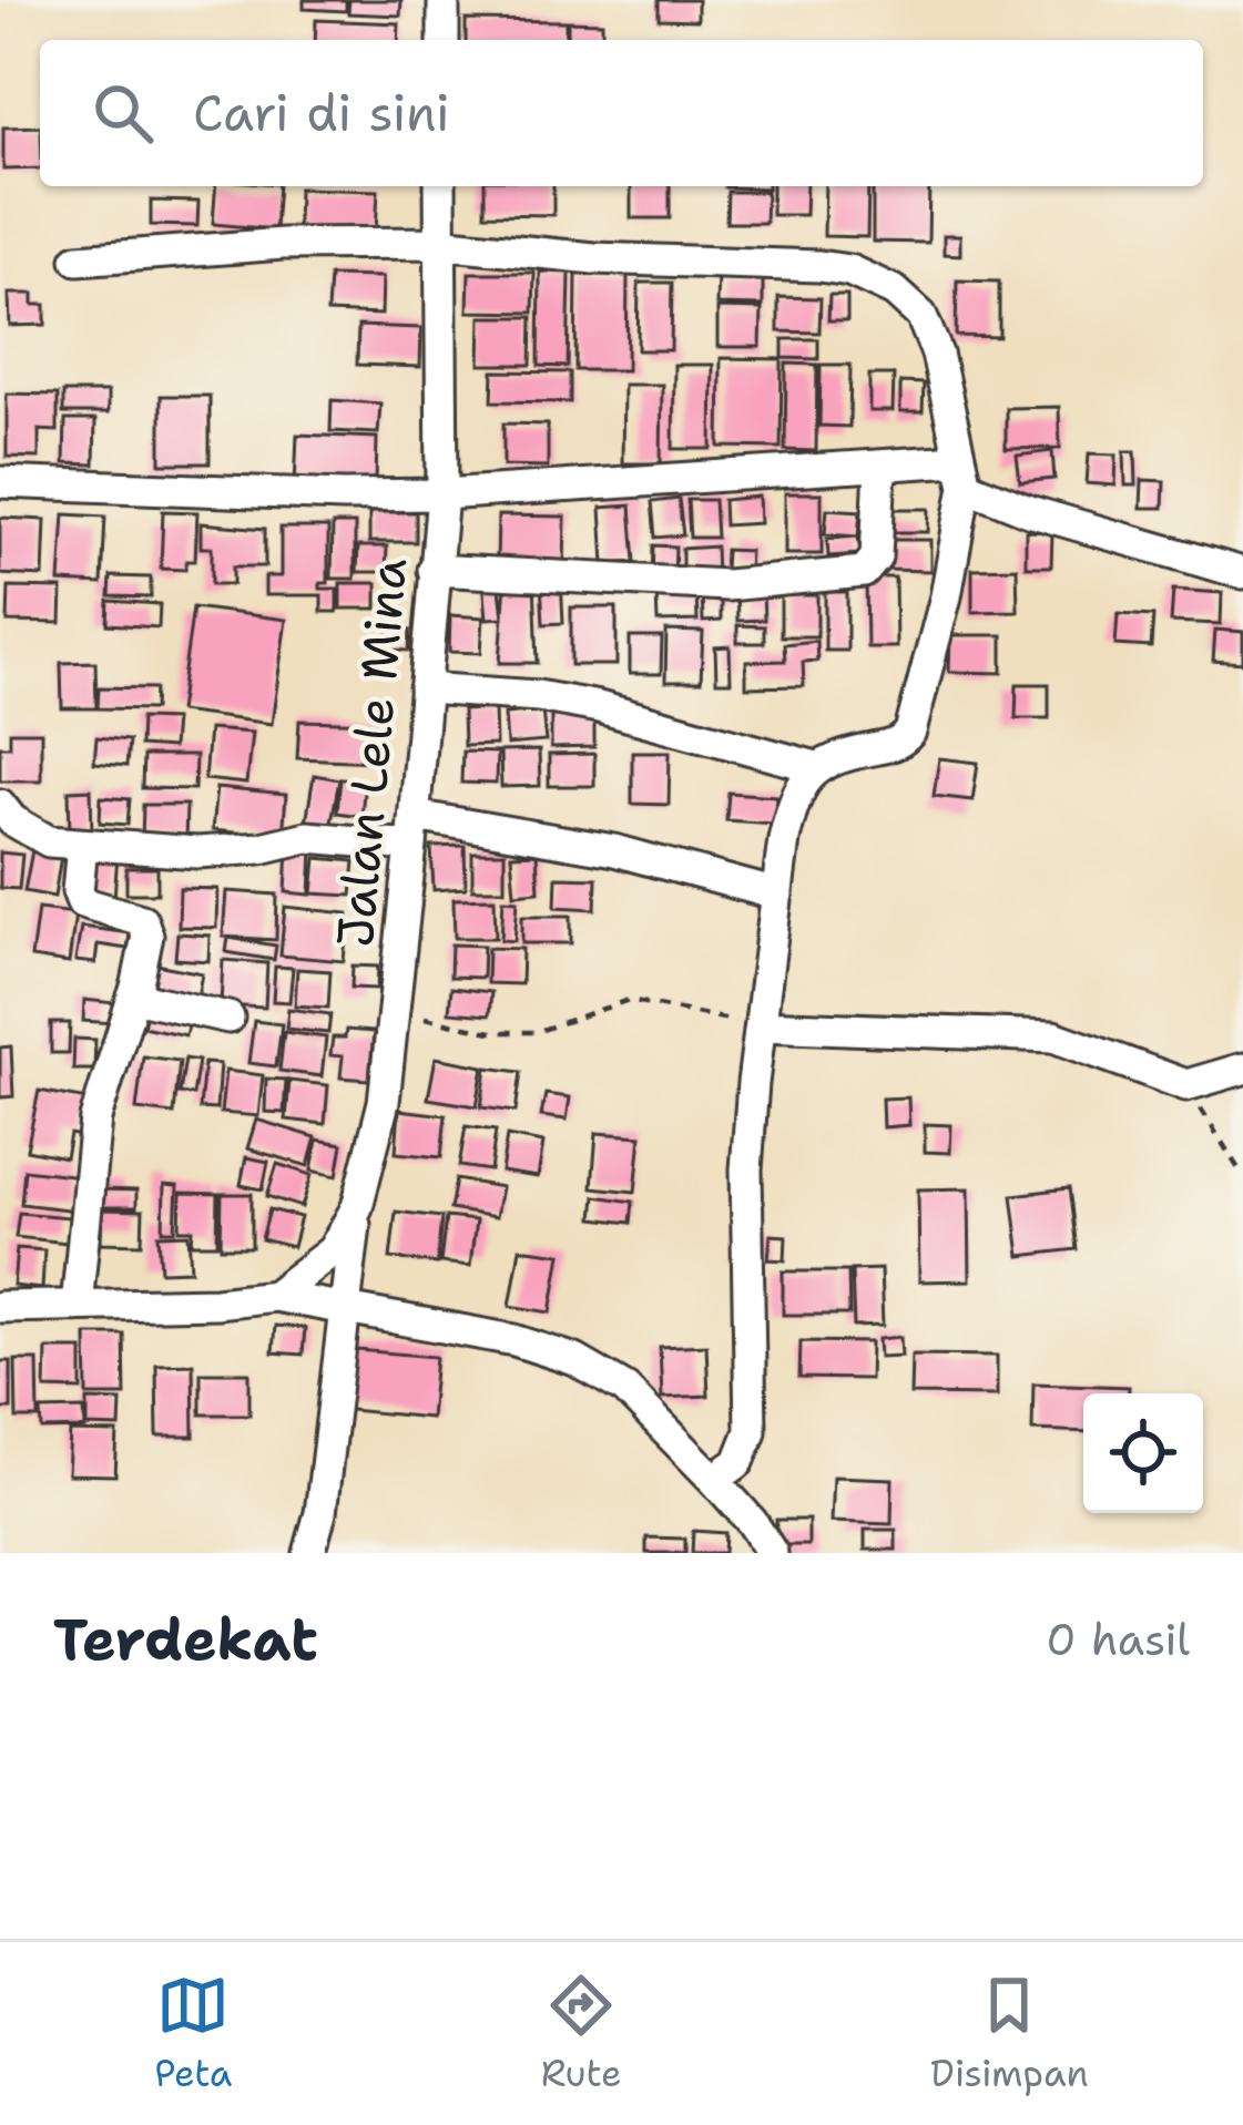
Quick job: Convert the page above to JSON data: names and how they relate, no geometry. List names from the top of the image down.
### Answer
{
  "streets": {
    "street": ["Jalan Lele Mina"]
  },
  "page": {
    "search": "Cari di sini",
    "heading": ["Terdekat", "0 hasil"],
    "nav": ["Peta", "Rute", "Disimpan"]
  }
}
